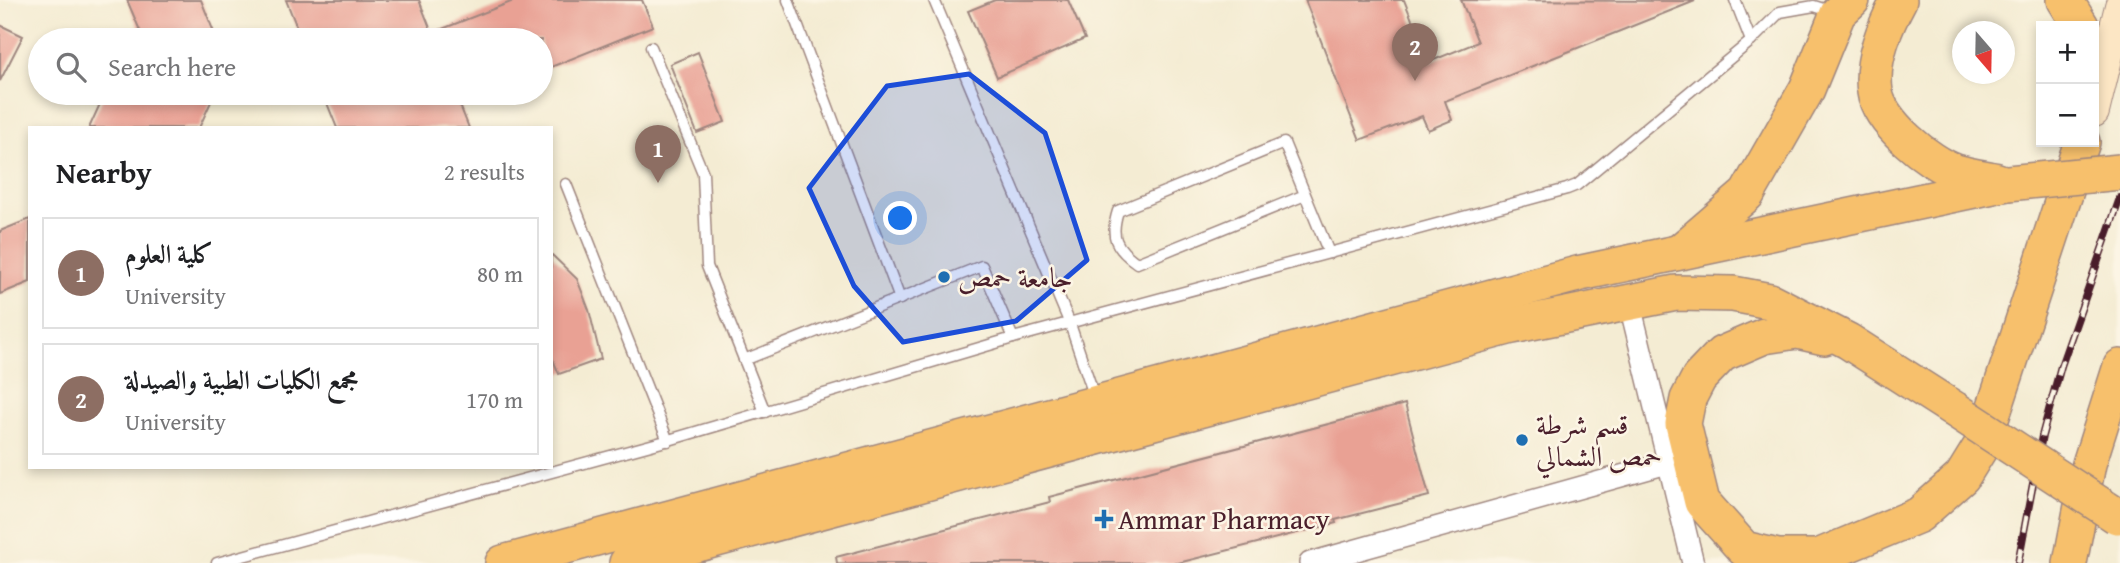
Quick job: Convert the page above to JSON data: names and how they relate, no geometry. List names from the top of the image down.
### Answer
{
  "places": {
    "other": ["جامعة حمص", "قسم شرطة حمص الشمالي"],
    "health": ["Ammar Pharmacy"]
  },
  "north": "bottom",
  "page": {
    "map_buttons": ["+", "−"],
    "pins": ["2", "1"],
    "search": "Search here",
    "heading": ["Nearby", "2 results"],
    "list": [
      {
        "mark": "1",
        "name": "كلية العلوم",
        "note": "University",
        "value": "80 m"
      },
      {
        "mark": "2",
        "name": "مجمع الكليات الطبية والصيدلة",
        "note": "University",
        "value": "170 m"
      }
    ]
  }
}
